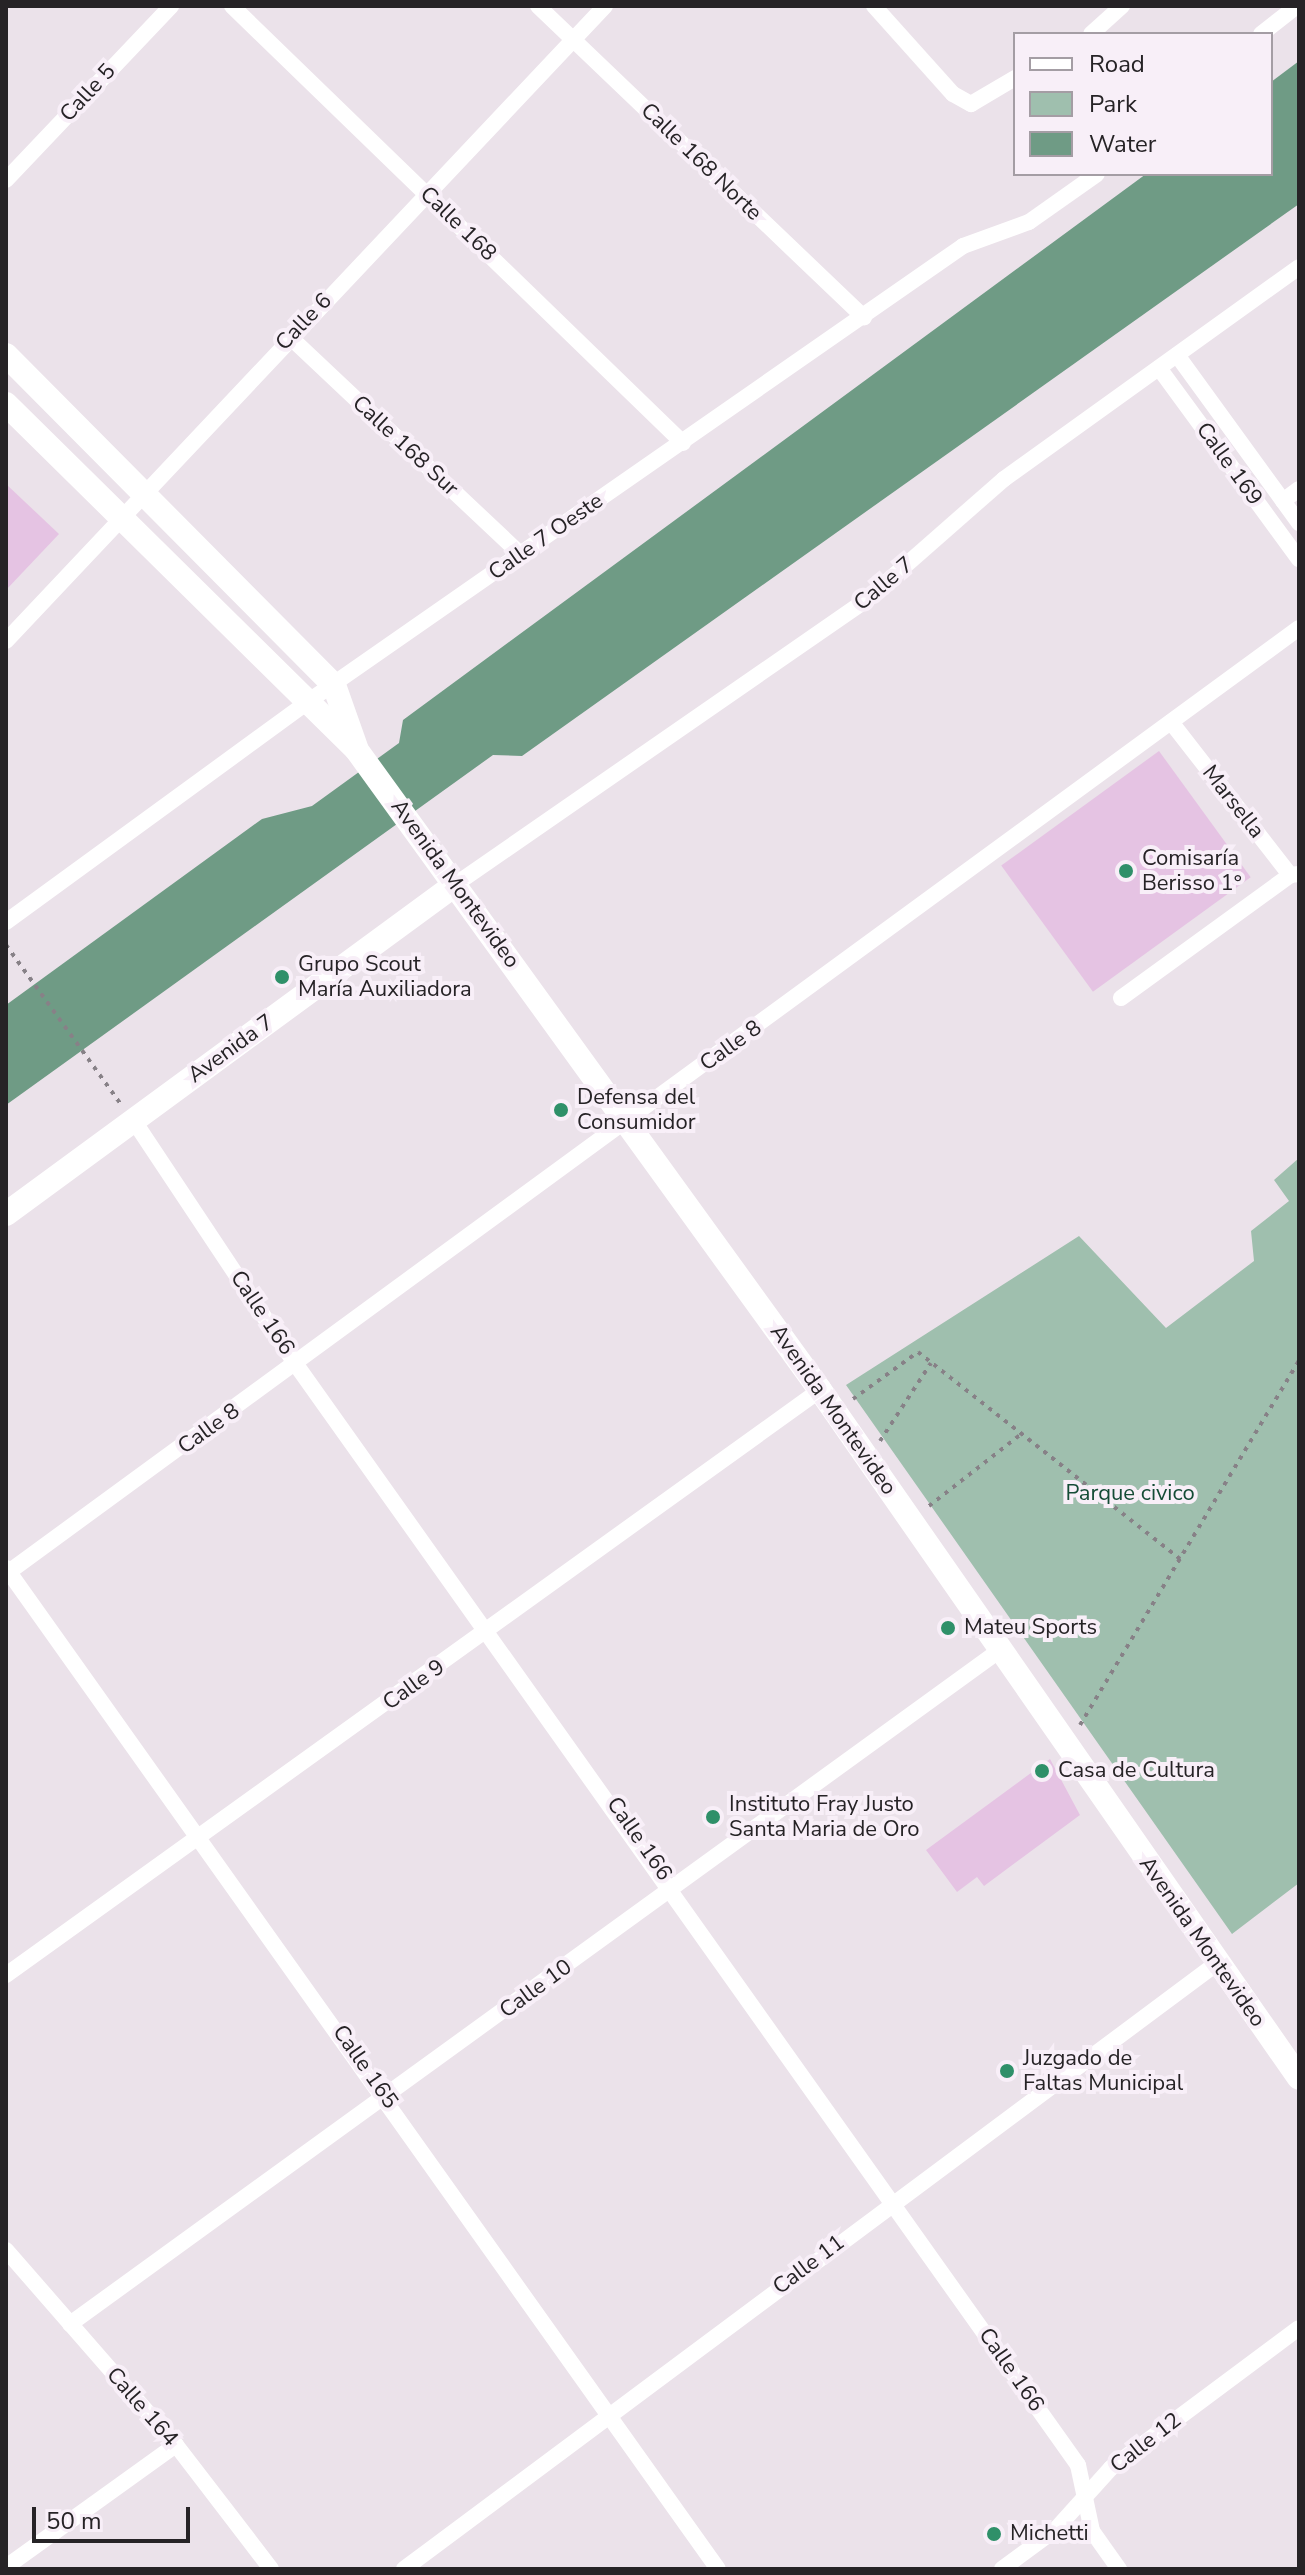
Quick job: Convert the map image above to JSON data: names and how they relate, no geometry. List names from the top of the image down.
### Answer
{
  "streets": {
    "main road": ["Avenida Montevideo", "Avenida 7"],
    "street": [
      "Calle 5",
      "Calle 168 Norte",
      "Calle 168",
      "Calle 6",
      "Calle 168 Sur",
      "Calle 169",
      "Calle 7 Oeste",
      "Calle 7",
      "Marsella",
      "Calle 8",
      "Calle 166",
      "Calle 9",
      "Calle 10",
      "Calle 165",
      "Calle 11",
      "Calle 164",
      "Calle 12"
    ]
  },
  "crossings": [
    ["Calle 168 Norte", "Calle 6"],
    ["Calle 168 Norte", "Calle 7 Oeste"],
    ["Calle 168", "Calle 6"],
    ["Calle 168", "Calle 7 Oeste"],
    ["Calle 6", "Calle 168 Sur"],
    ["Calle 6", "Avenida Montevideo"],
    ["Calle 168 Sur", "Calle 7 Oeste"],
    ["Calle 169", "Calle 7"],
    ["Calle 7 Oeste", "Avenida Montevideo"],
    ["Calle 7", "Avenida Montevideo"],
    ["Calle 7", "Avenida 7"],
    ["Marsella", "Calle 8"],
    ["Avenida Montevideo", "Calle 8"],
    ["Avenida Montevideo", "Avenida 7"],
    ["Avenida Montevideo", "Calle 9"],
    ["Avenida Montevideo", "Calle 10"],
    ["Avenida Montevideo", "Calle 11"],
    ["Calle 8", "Calle 166"],
    ["Calle 8", "Calle 165"],
    ["Avenida 7", "Calle 166"],
    ["Calle 166", "Calle 9"],
    ["Calle 166", "Calle 10"],
    ["Calle 166", "Calle 11"],
    ["Calle 166", "Calle 12"],
    ["Calle 9", "Calle 165"],
    ["Calle 10", "Calle 165"],
    ["Calle 10", "Calle 164"],
    ["Calle 165", "Calle 11"]
  ],
  "parks": ["Parque civico"],
  "places": [
    "Comisaría Berisso 1°",
    "Grupo Scout María Auxiliadora",
    "Defensa del Consumidor",
    "Mateu Sports",
    "Casa de Cultura",
    "Instituto Fray Justo Santa Maria de Oro",
    "Juzgado de Faltas Municipal",
    "Michetti"
  ],
  "legend": ["Road", "Park", "Water"],
  "scale_bar": "50 m"
}
